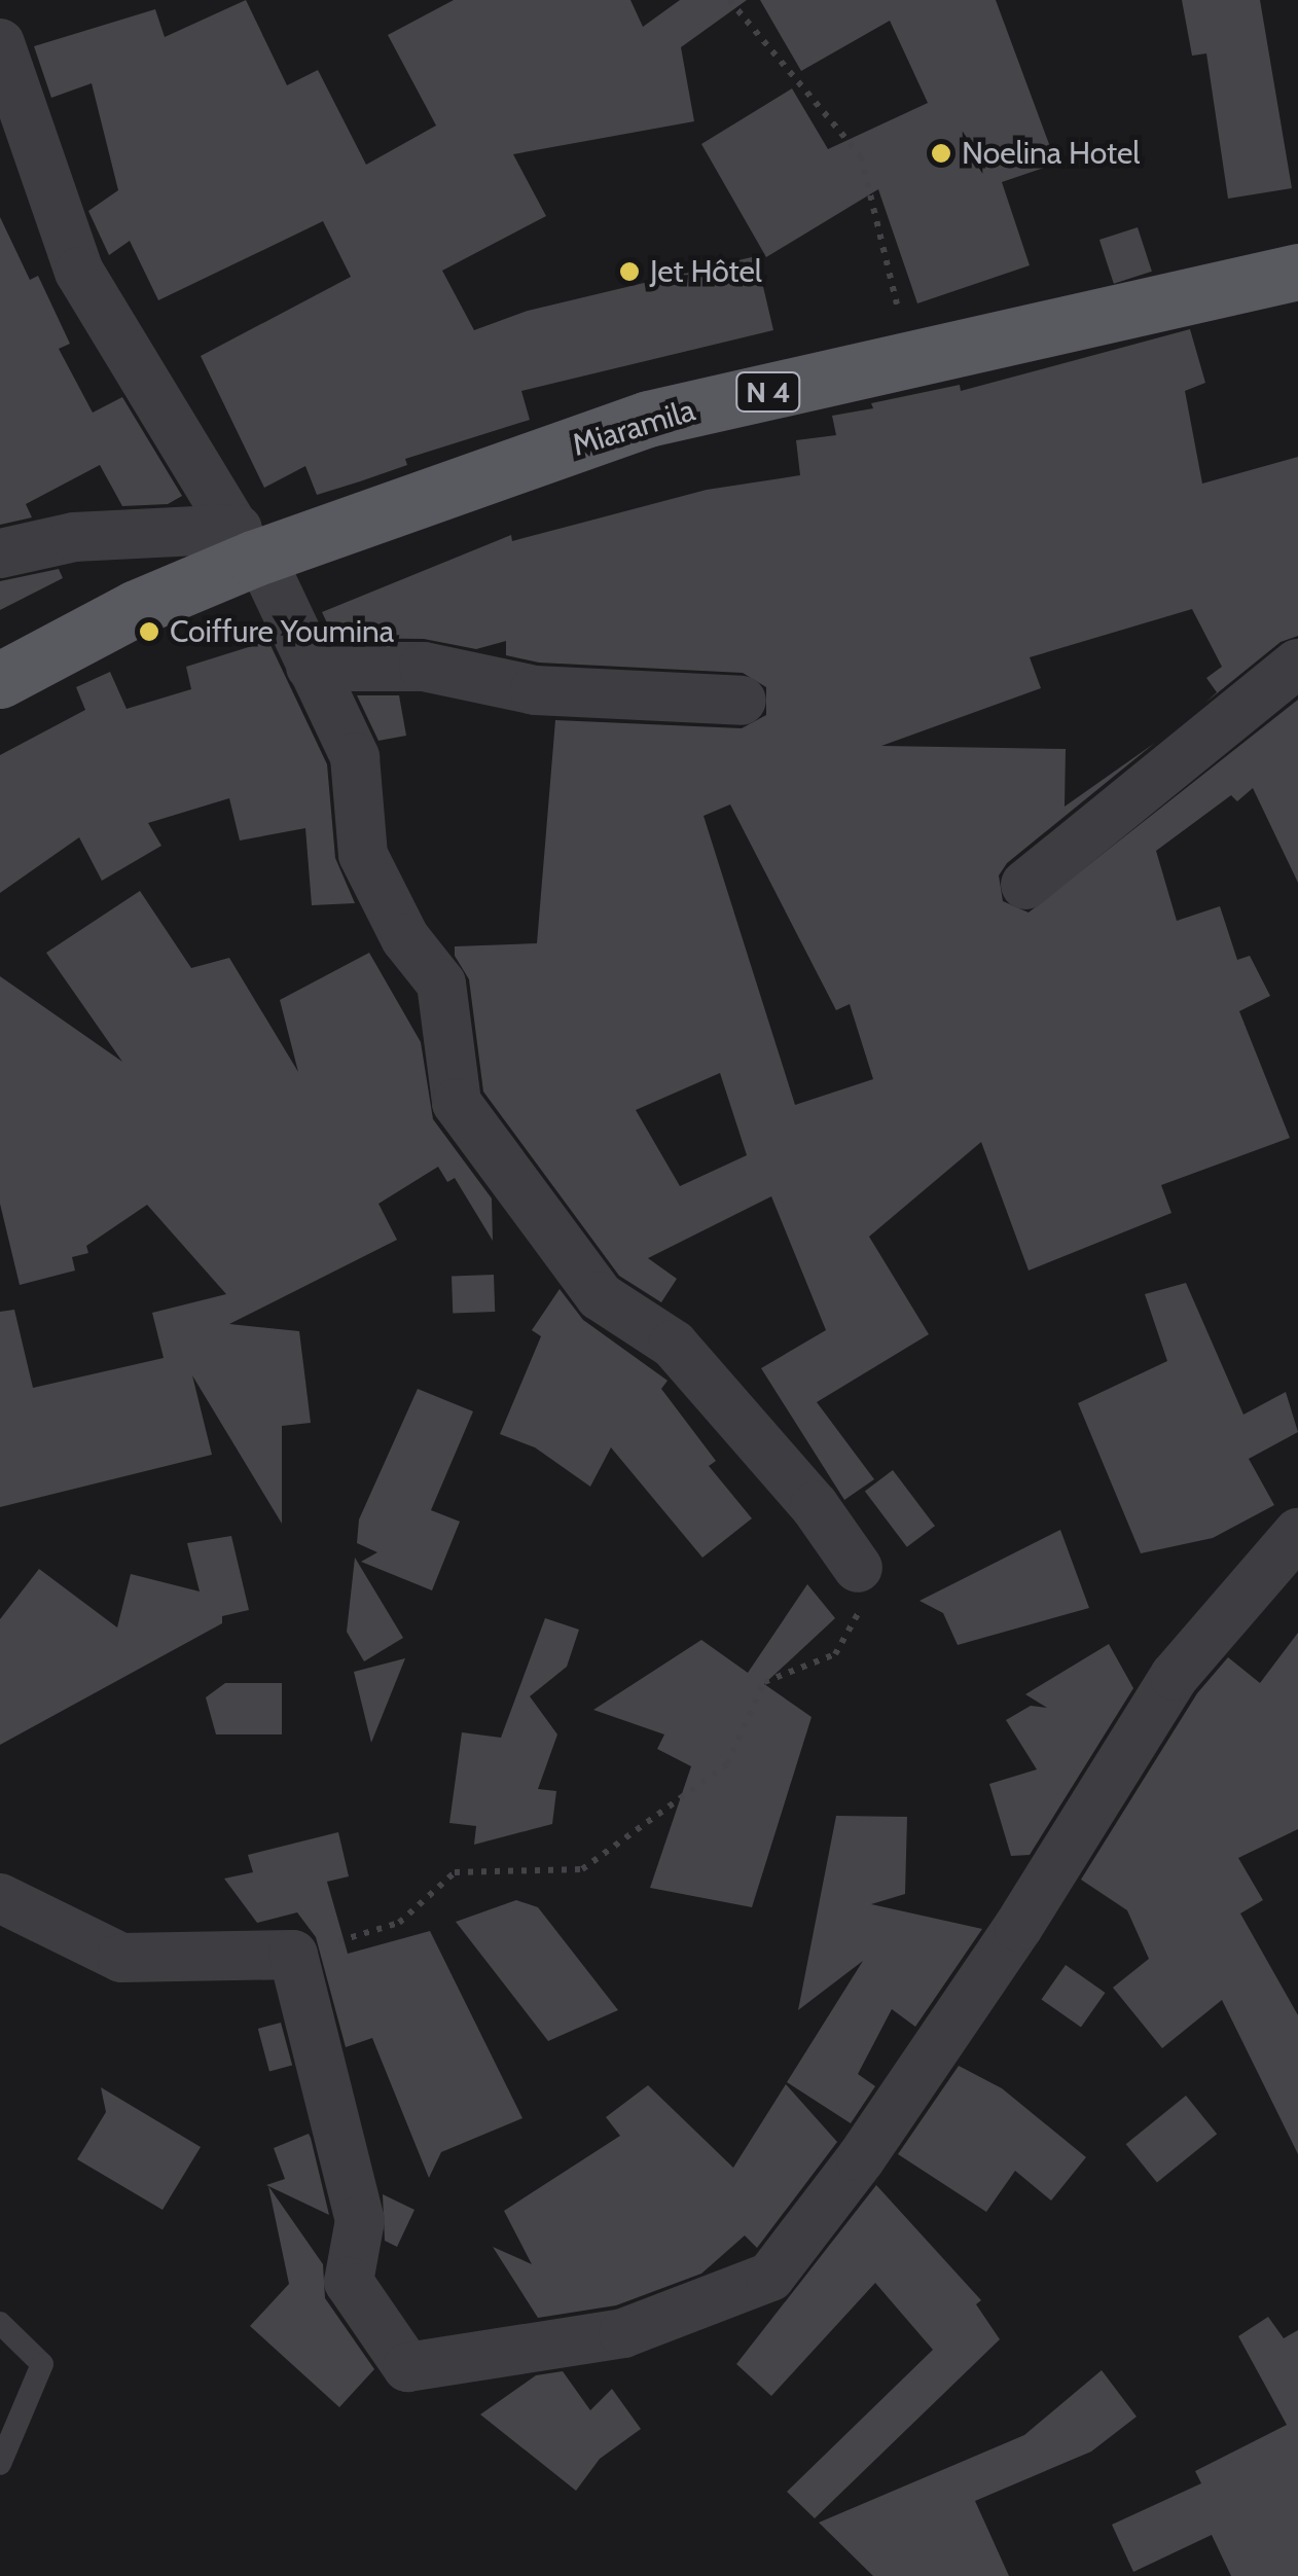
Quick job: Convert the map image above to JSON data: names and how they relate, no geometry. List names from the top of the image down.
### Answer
{
  "streets": {
    "main road": ["N 4", "Miaramila"]
  },
  "places": ["Noelina Hotel", "Jet Hôtel", "Coiffure Youmina"]
}
